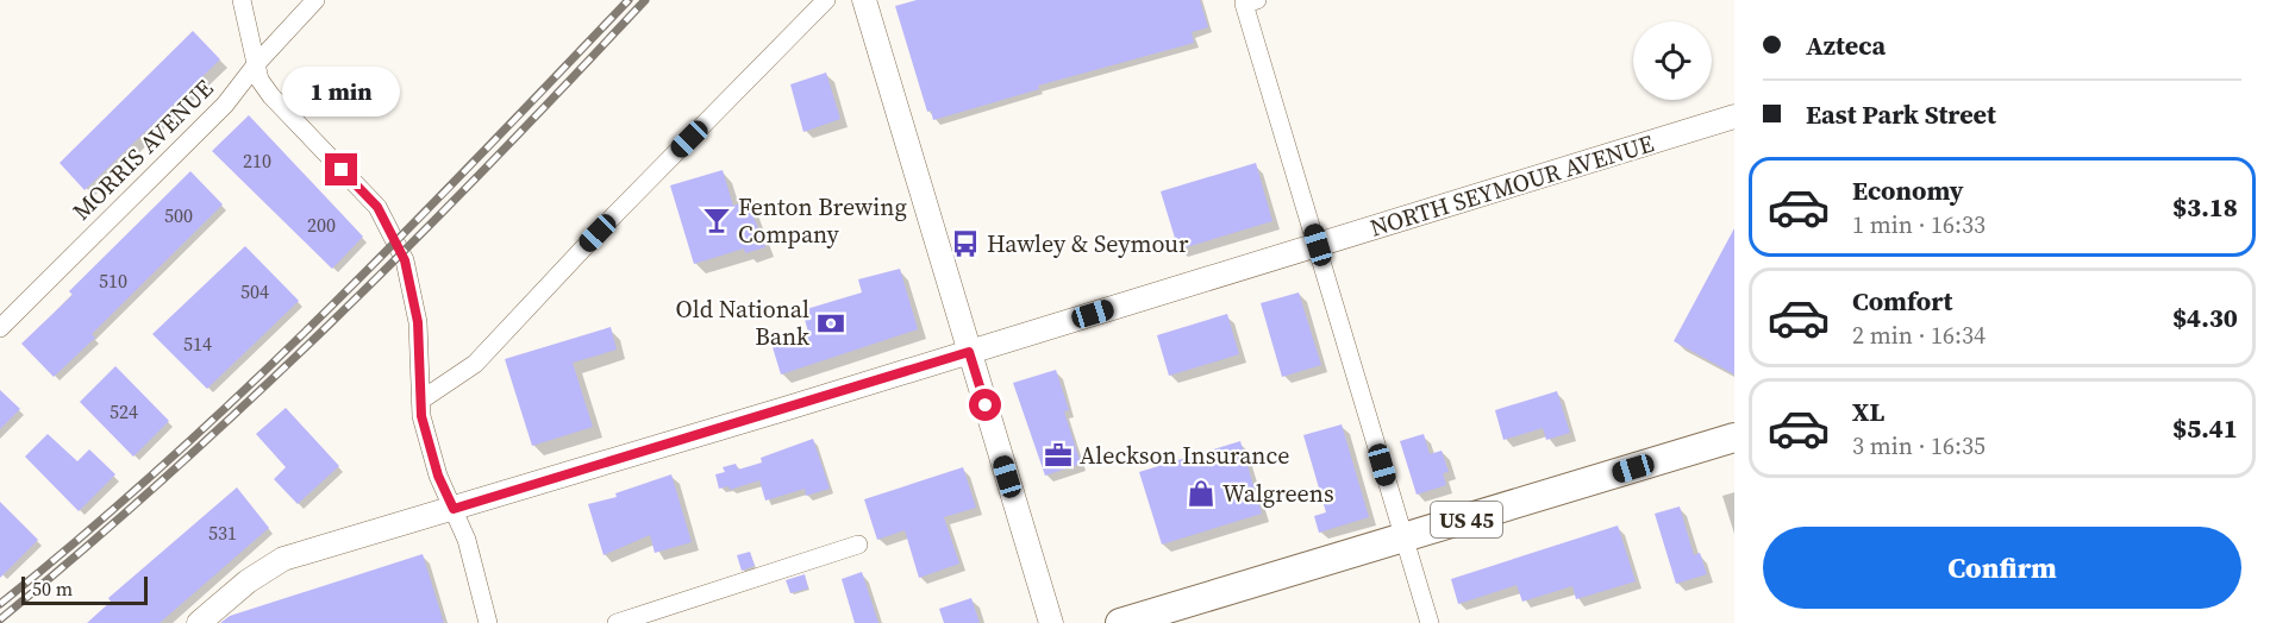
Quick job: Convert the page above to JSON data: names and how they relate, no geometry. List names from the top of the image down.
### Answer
{
  "streets": {
    "main road": ["US 45"],
    "street": ["MORRIS AVENUE", "NORTH SEYMOUR AVENUE"]
  },
  "places": {
    "bar": ["Fenton Brewing Company"],
    "bus stop": ["Hawley & Seymour"],
    "bank": ["Old National Bank"],
    "office": ["Aleckson Insurance"],
    "shop": ["Walgreens"]
  },
  "house_numbers": [
    "210",
    "500",
    "200",
    "510",
    "504",
    "514",
    "524",
    "531"
  ],
  "scale_bar": "50 m",
  "page": {
    "banner": ["Azteca", "East Park Street"],
    "bubble": "1 min",
    "list": [
      {
        "name": "Economy",
        "note": "1 min · 16:33",
        "value": "$3.18"
      },
      {
        "name": "Comfort",
        "note": "2 min · 16:34",
        "value": "$4.30"
      },
      {
        "name": "XL",
        "note": "3 min · 16:35",
        "value": "$5.41"
      }
    ],
    "buttons": "Confirm",
    "scale": "50 m"
  }
}
